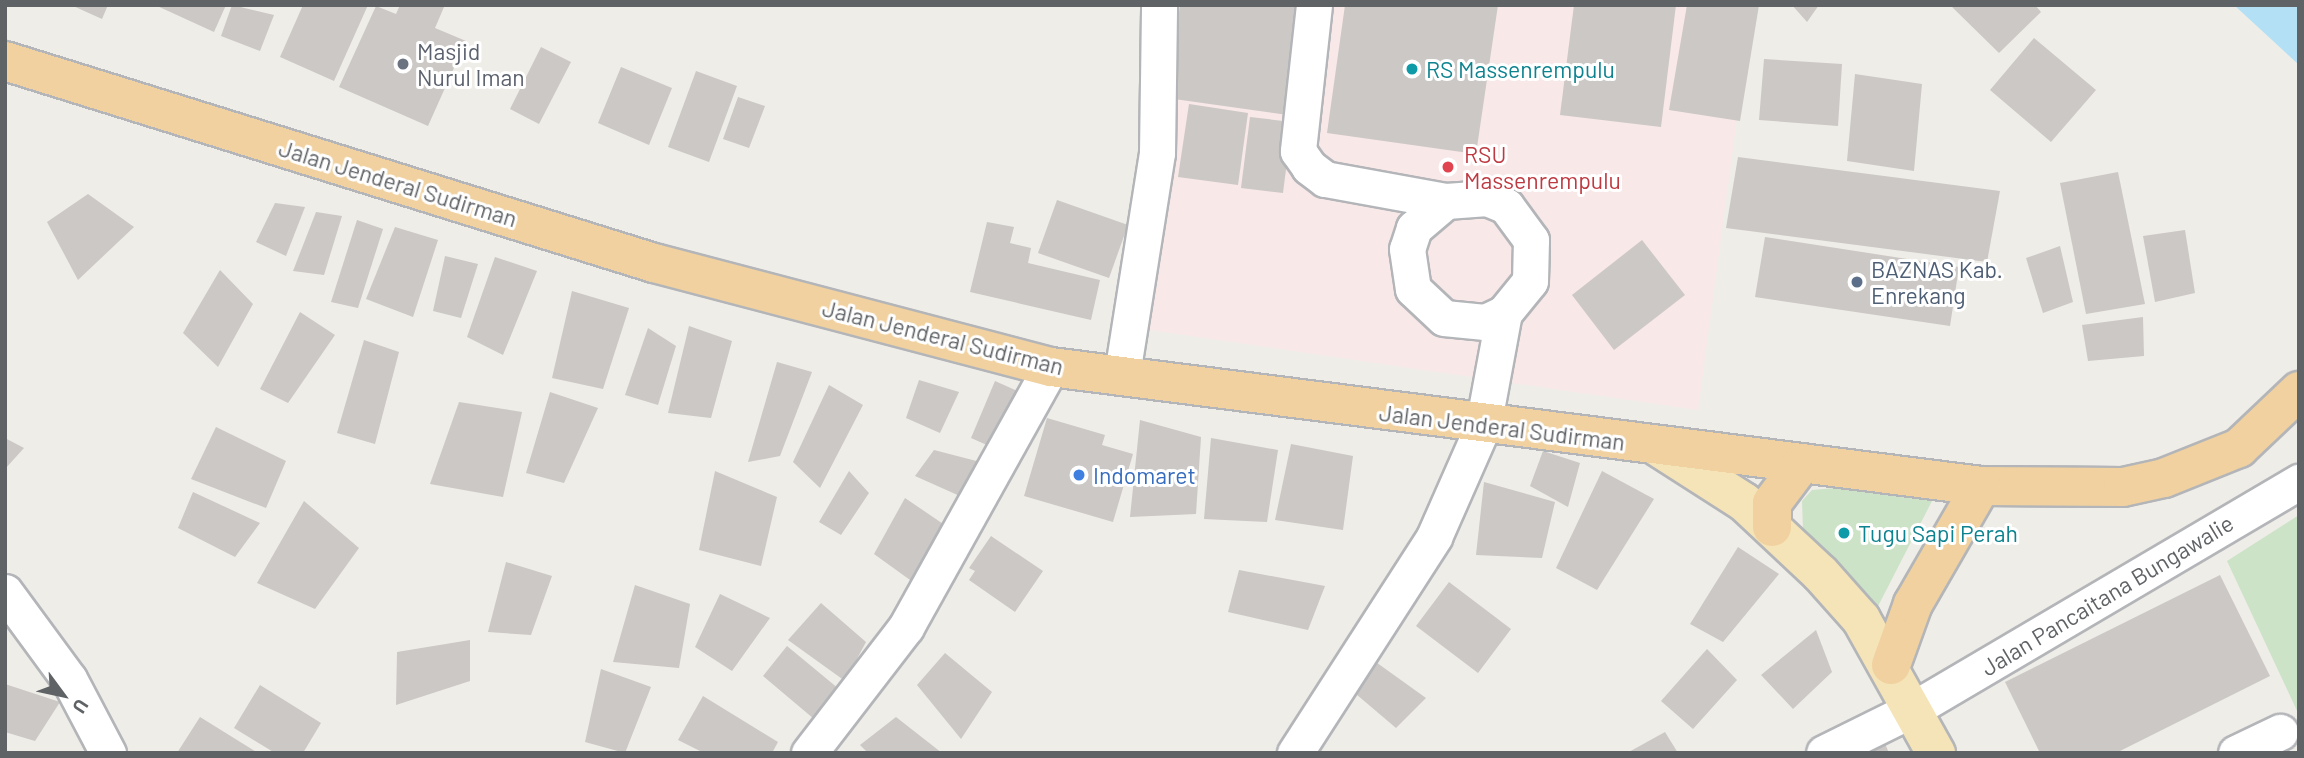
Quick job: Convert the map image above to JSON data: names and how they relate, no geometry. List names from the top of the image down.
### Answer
{
  "streets": {
    "highway": ["Jalan Jenderal Sudirman"],
    "street": ["Jalan Pancaitana Bungawalie"]
  },
  "crossings": [
    ["Jalan Jenderal Sudirman", "Jalan Pancaitana Bungawalie"]
  ],
  "places": [
    "Masjid Nurul Iman",
    "RS Massenrempulu",
    "RSU Massenrempulu",
    "BAZNAS Kab. Enrekang",
    "Indomaret",
    "Tugu Sapi Perah"
  ],
  "north": "bottom right"
}
